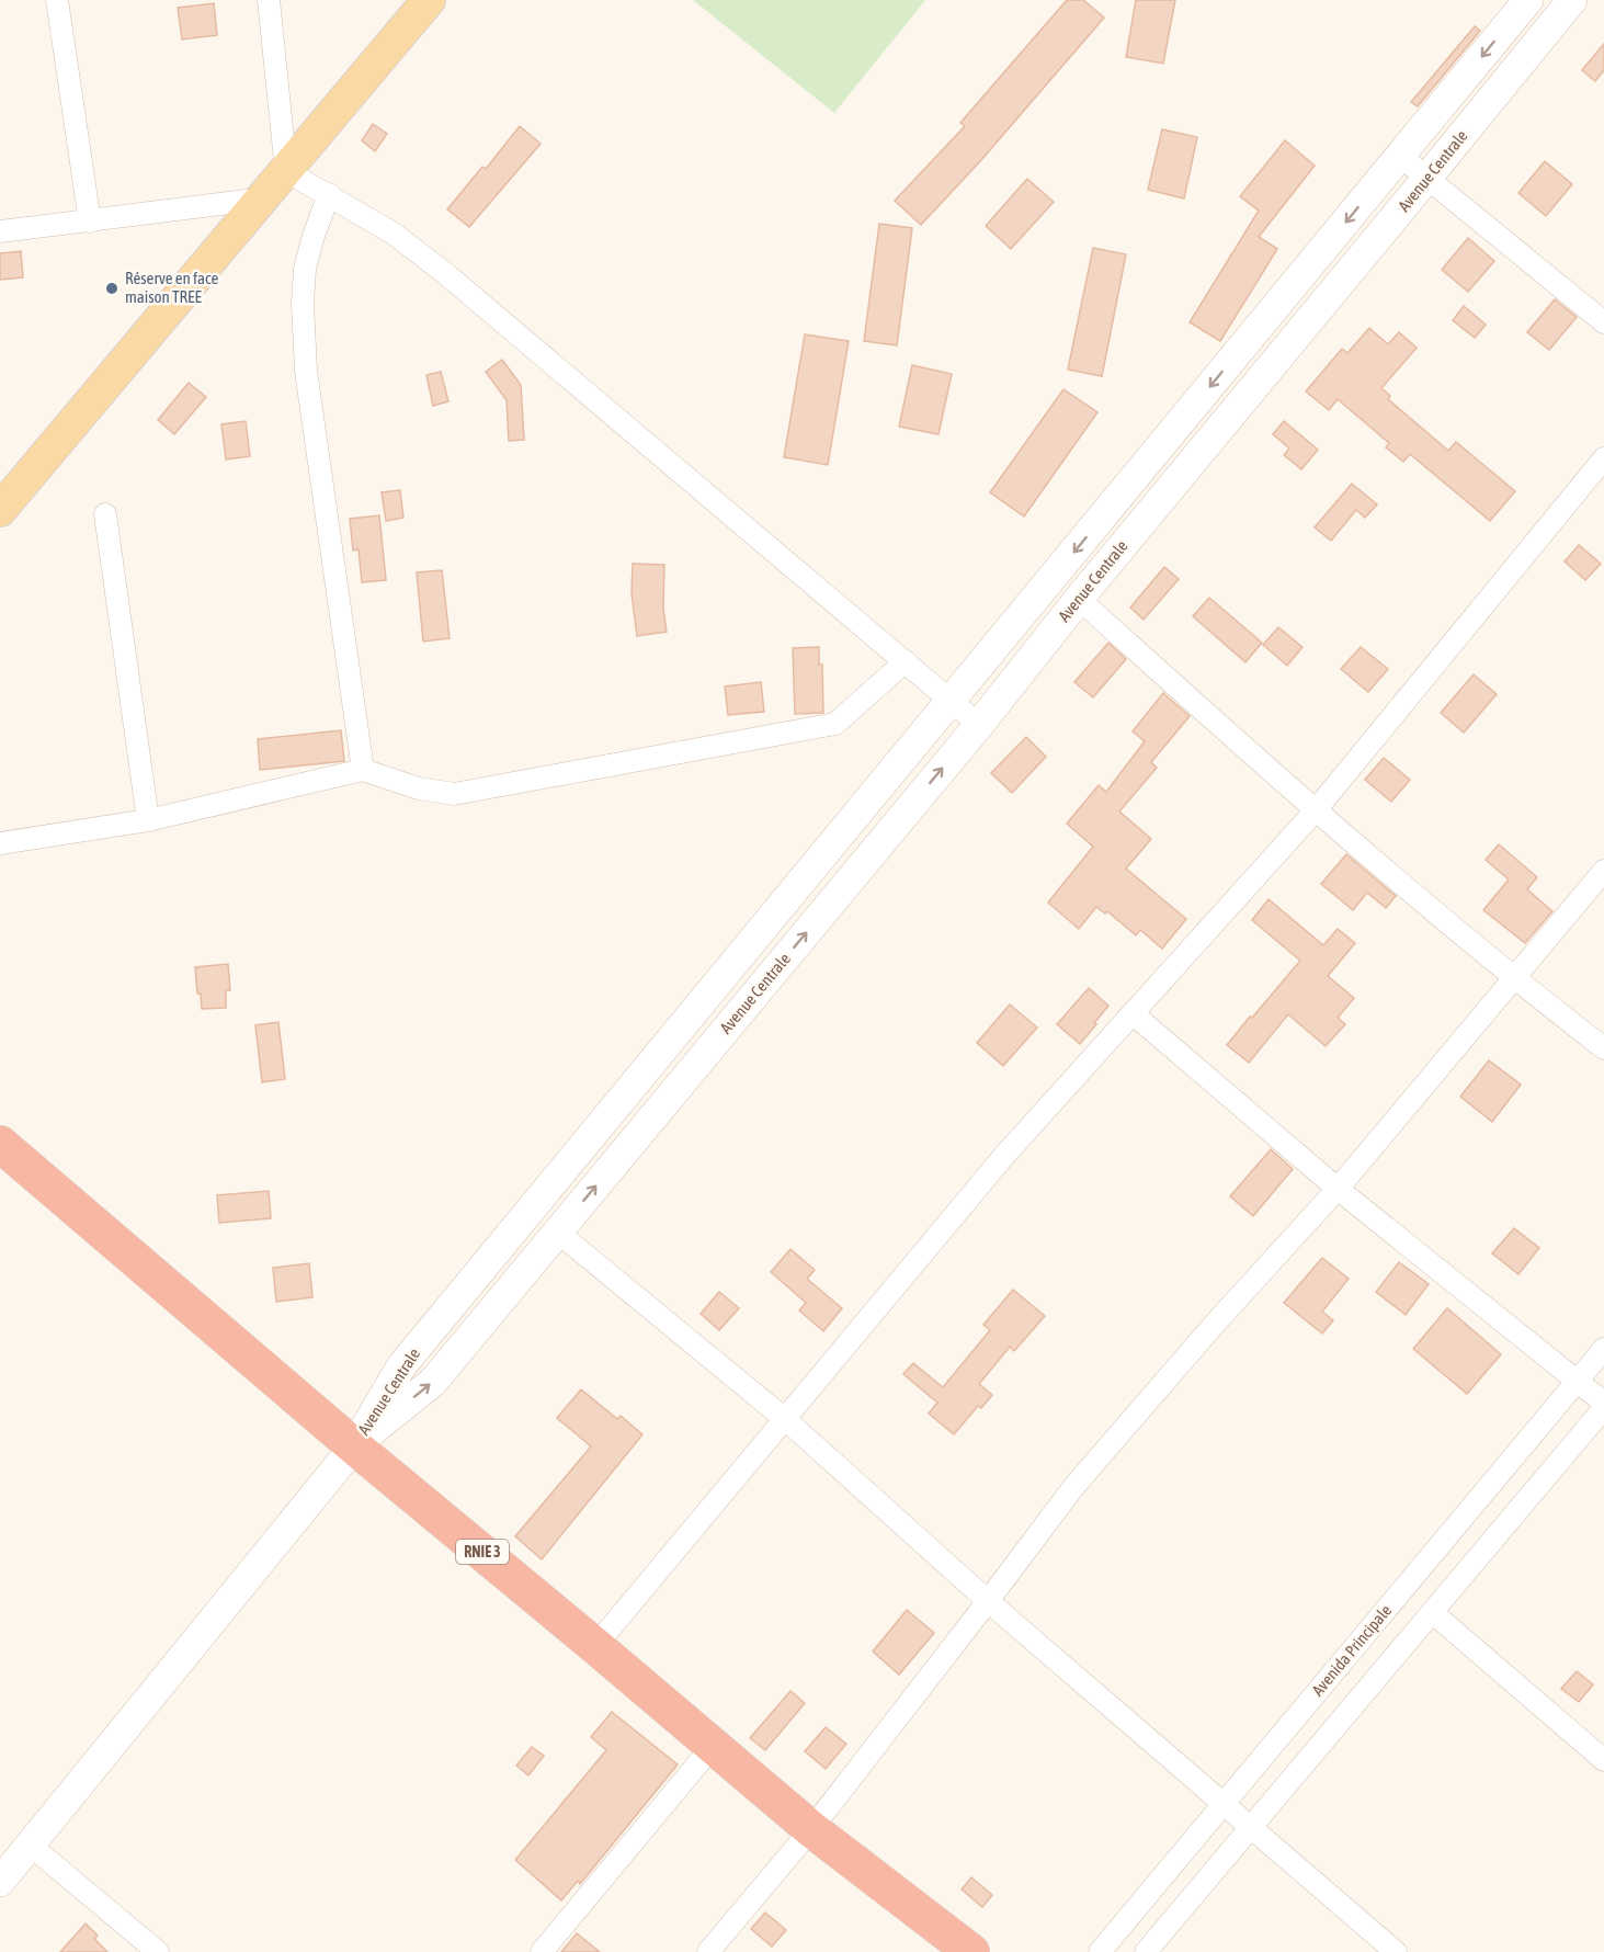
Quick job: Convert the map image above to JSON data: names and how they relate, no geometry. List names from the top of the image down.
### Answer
{
  "streets": {
    "highway": ["RNIE 3"],
    "street": ["Avenue Centrale", "Avenida Principale"]
  },
  "crossings": [
    ["Avenue Centrale", "RNIE 3"]
  ],
  "places": ["Réserve en face maison TREE"]
}
